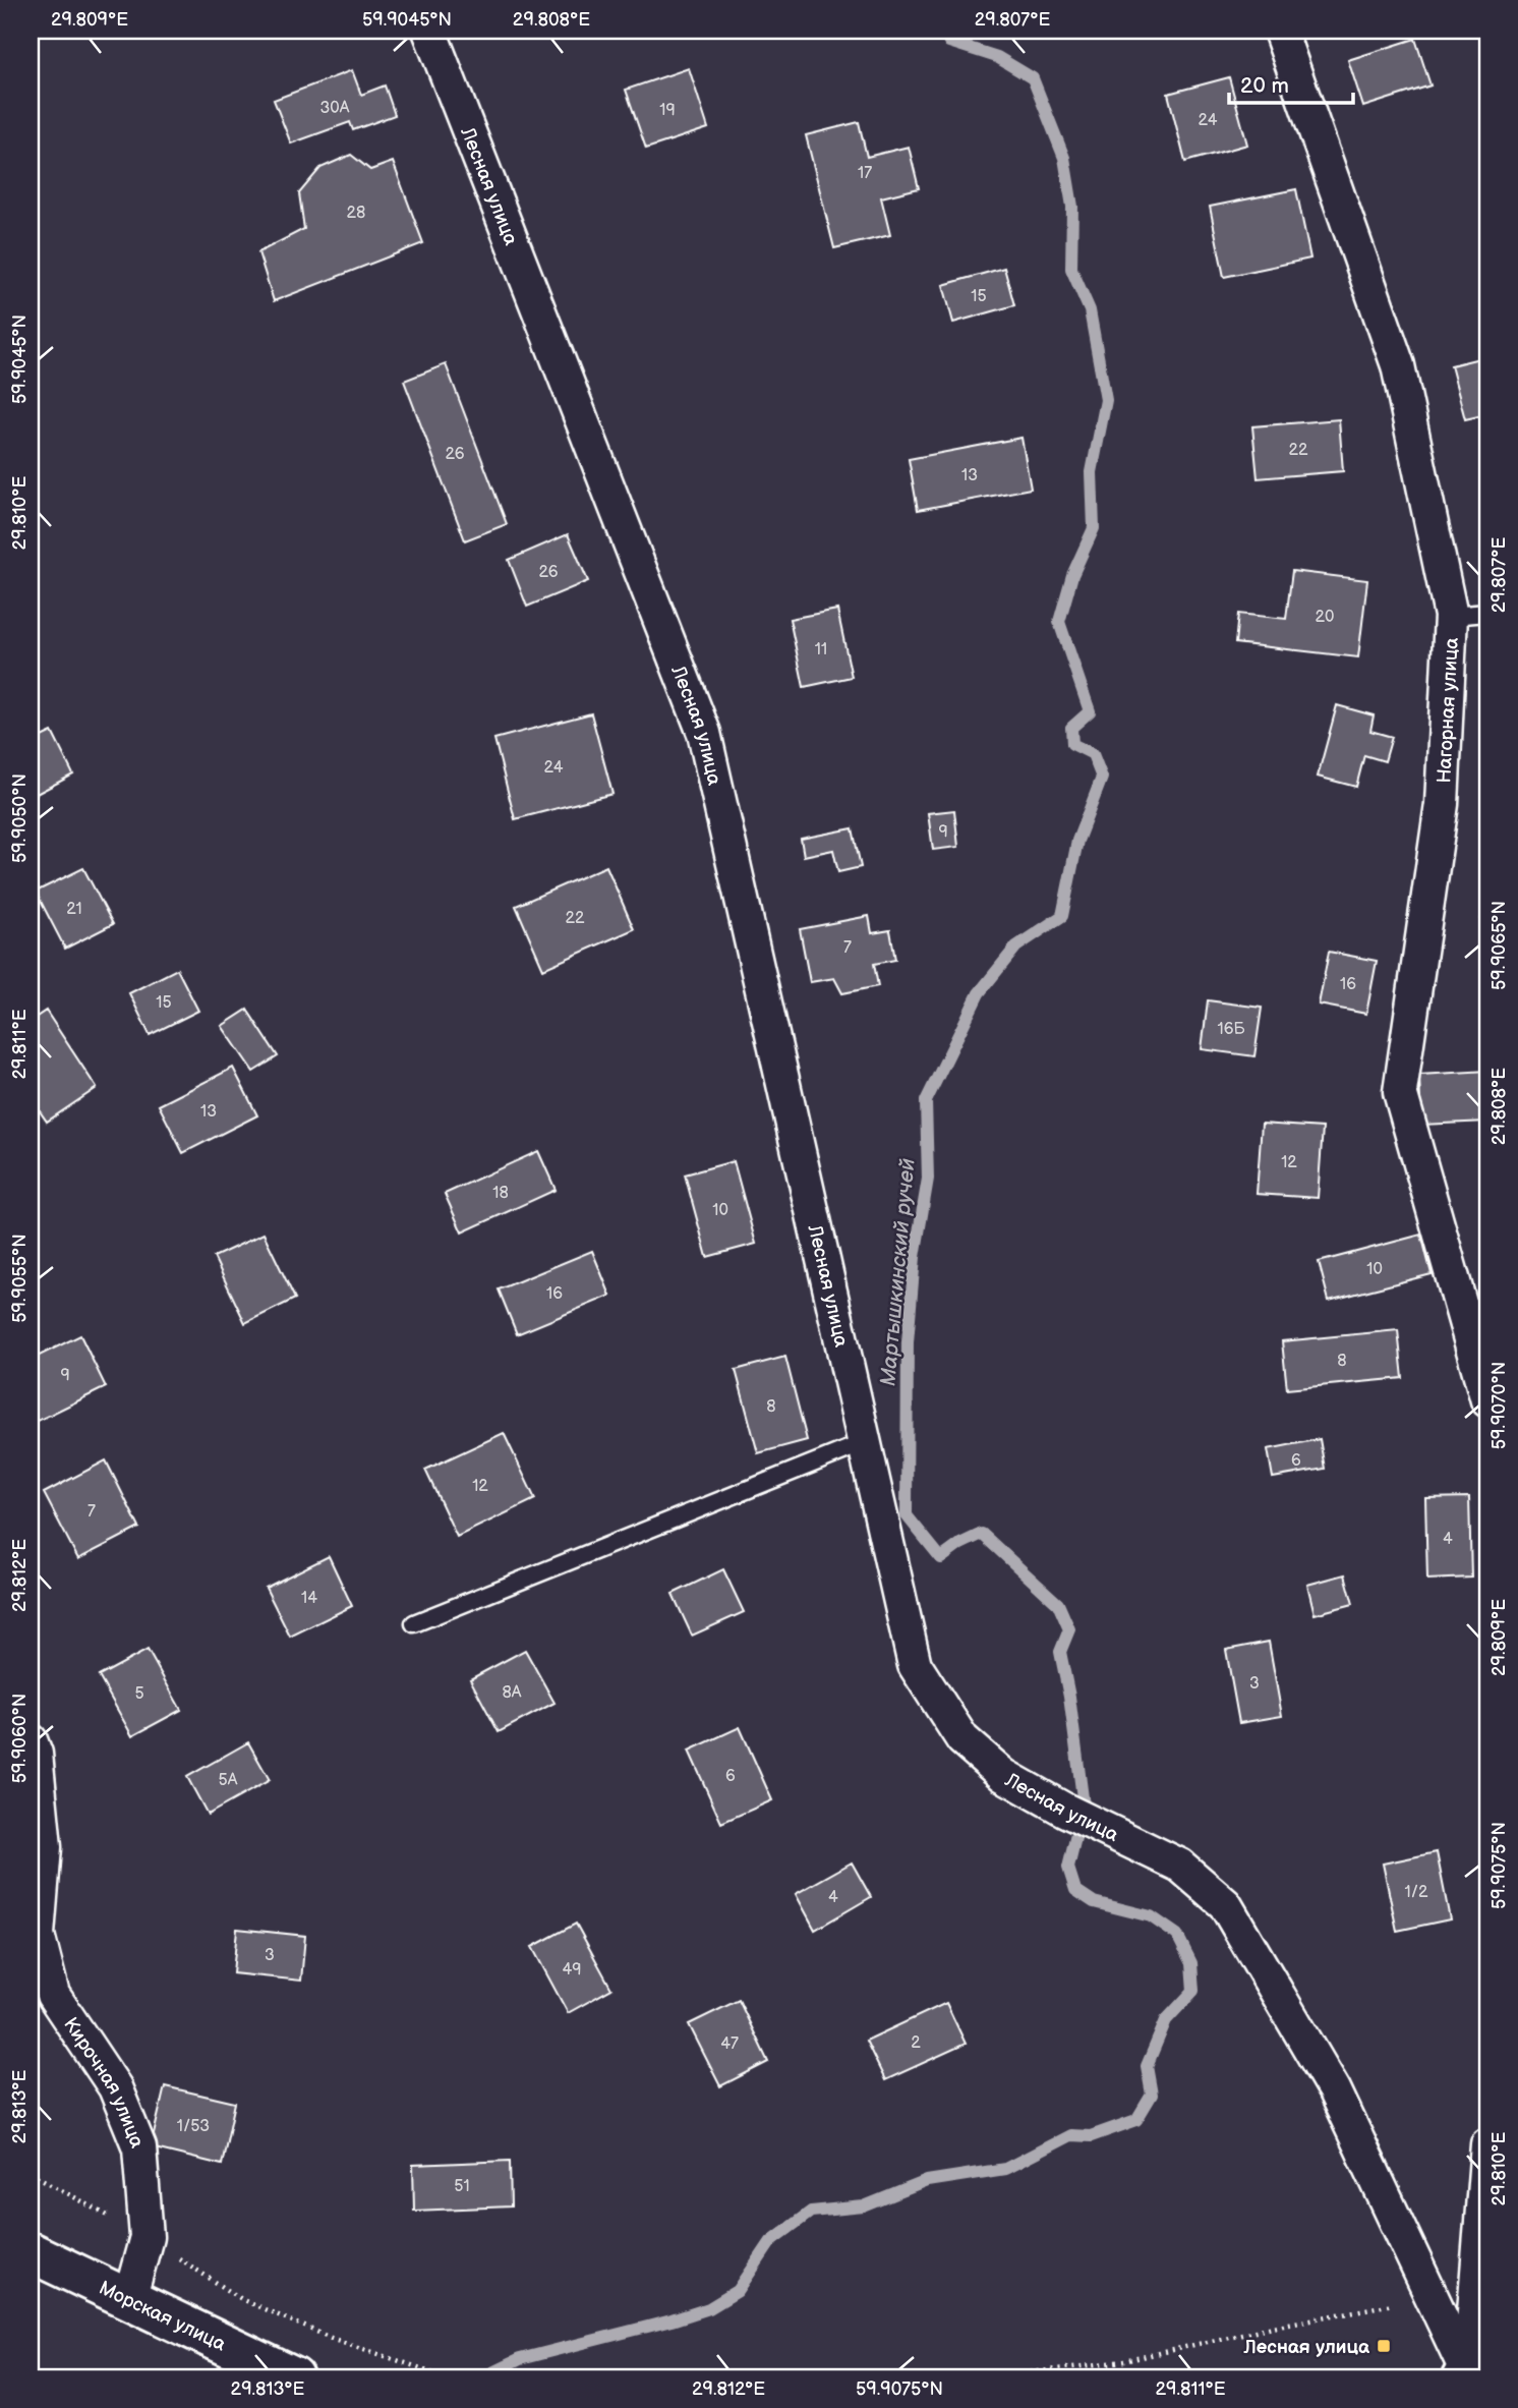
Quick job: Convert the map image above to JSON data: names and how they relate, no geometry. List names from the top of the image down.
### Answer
{
  "streets": {
    "main road": ["Морская улица"],
    "street": ["Лесная улица", "Нагорная улица", "Кирочная улица"]
  },
  "crossings": [
    ["Кирочная улица", "Морская улица"]
  ],
  "water": ["Мартышкинский ручей"],
  "places": {
    "transit": ["Лесная улица"]
  },
  "house_numbers": [
    "30А",
    "19",
    "24",
    "17",
    "28",
    "15",
    "22",
    "26",
    "13",
    "26",
    "20",
    "11",
    "24",
    "9",
    "21",
    "22",
    "7",
    "16",
    "15",
    "16Б",
    "13",
    "12",
    "18",
    "10",
    "10",
    "16",
    "8",
    "9",
    "8",
    "6",
    "12",
    "7",
    "4",
    "14",
    "3",
    "8А",
    "5",
    "6",
    "5А",
    "1/2",
    "4",
    "3",
    "49",
    "2",
    "47",
    "1/53",
    "51"
  ],
  "scale_bar": "20 m",
  "coordinates": [
    "29.809°E",
    "59.9045°N",
    "29.808°E",
    "29.807°E",
    "29.810°E",
    "59.9050°N",
    "59.9065°N",
    "29.811°E",
    "59.9055°N",
    "59.9070°N",
    "29.812°E",
    "59.9060°N",
    "59.9075°N",
    "29.813°E"
  ]
}
